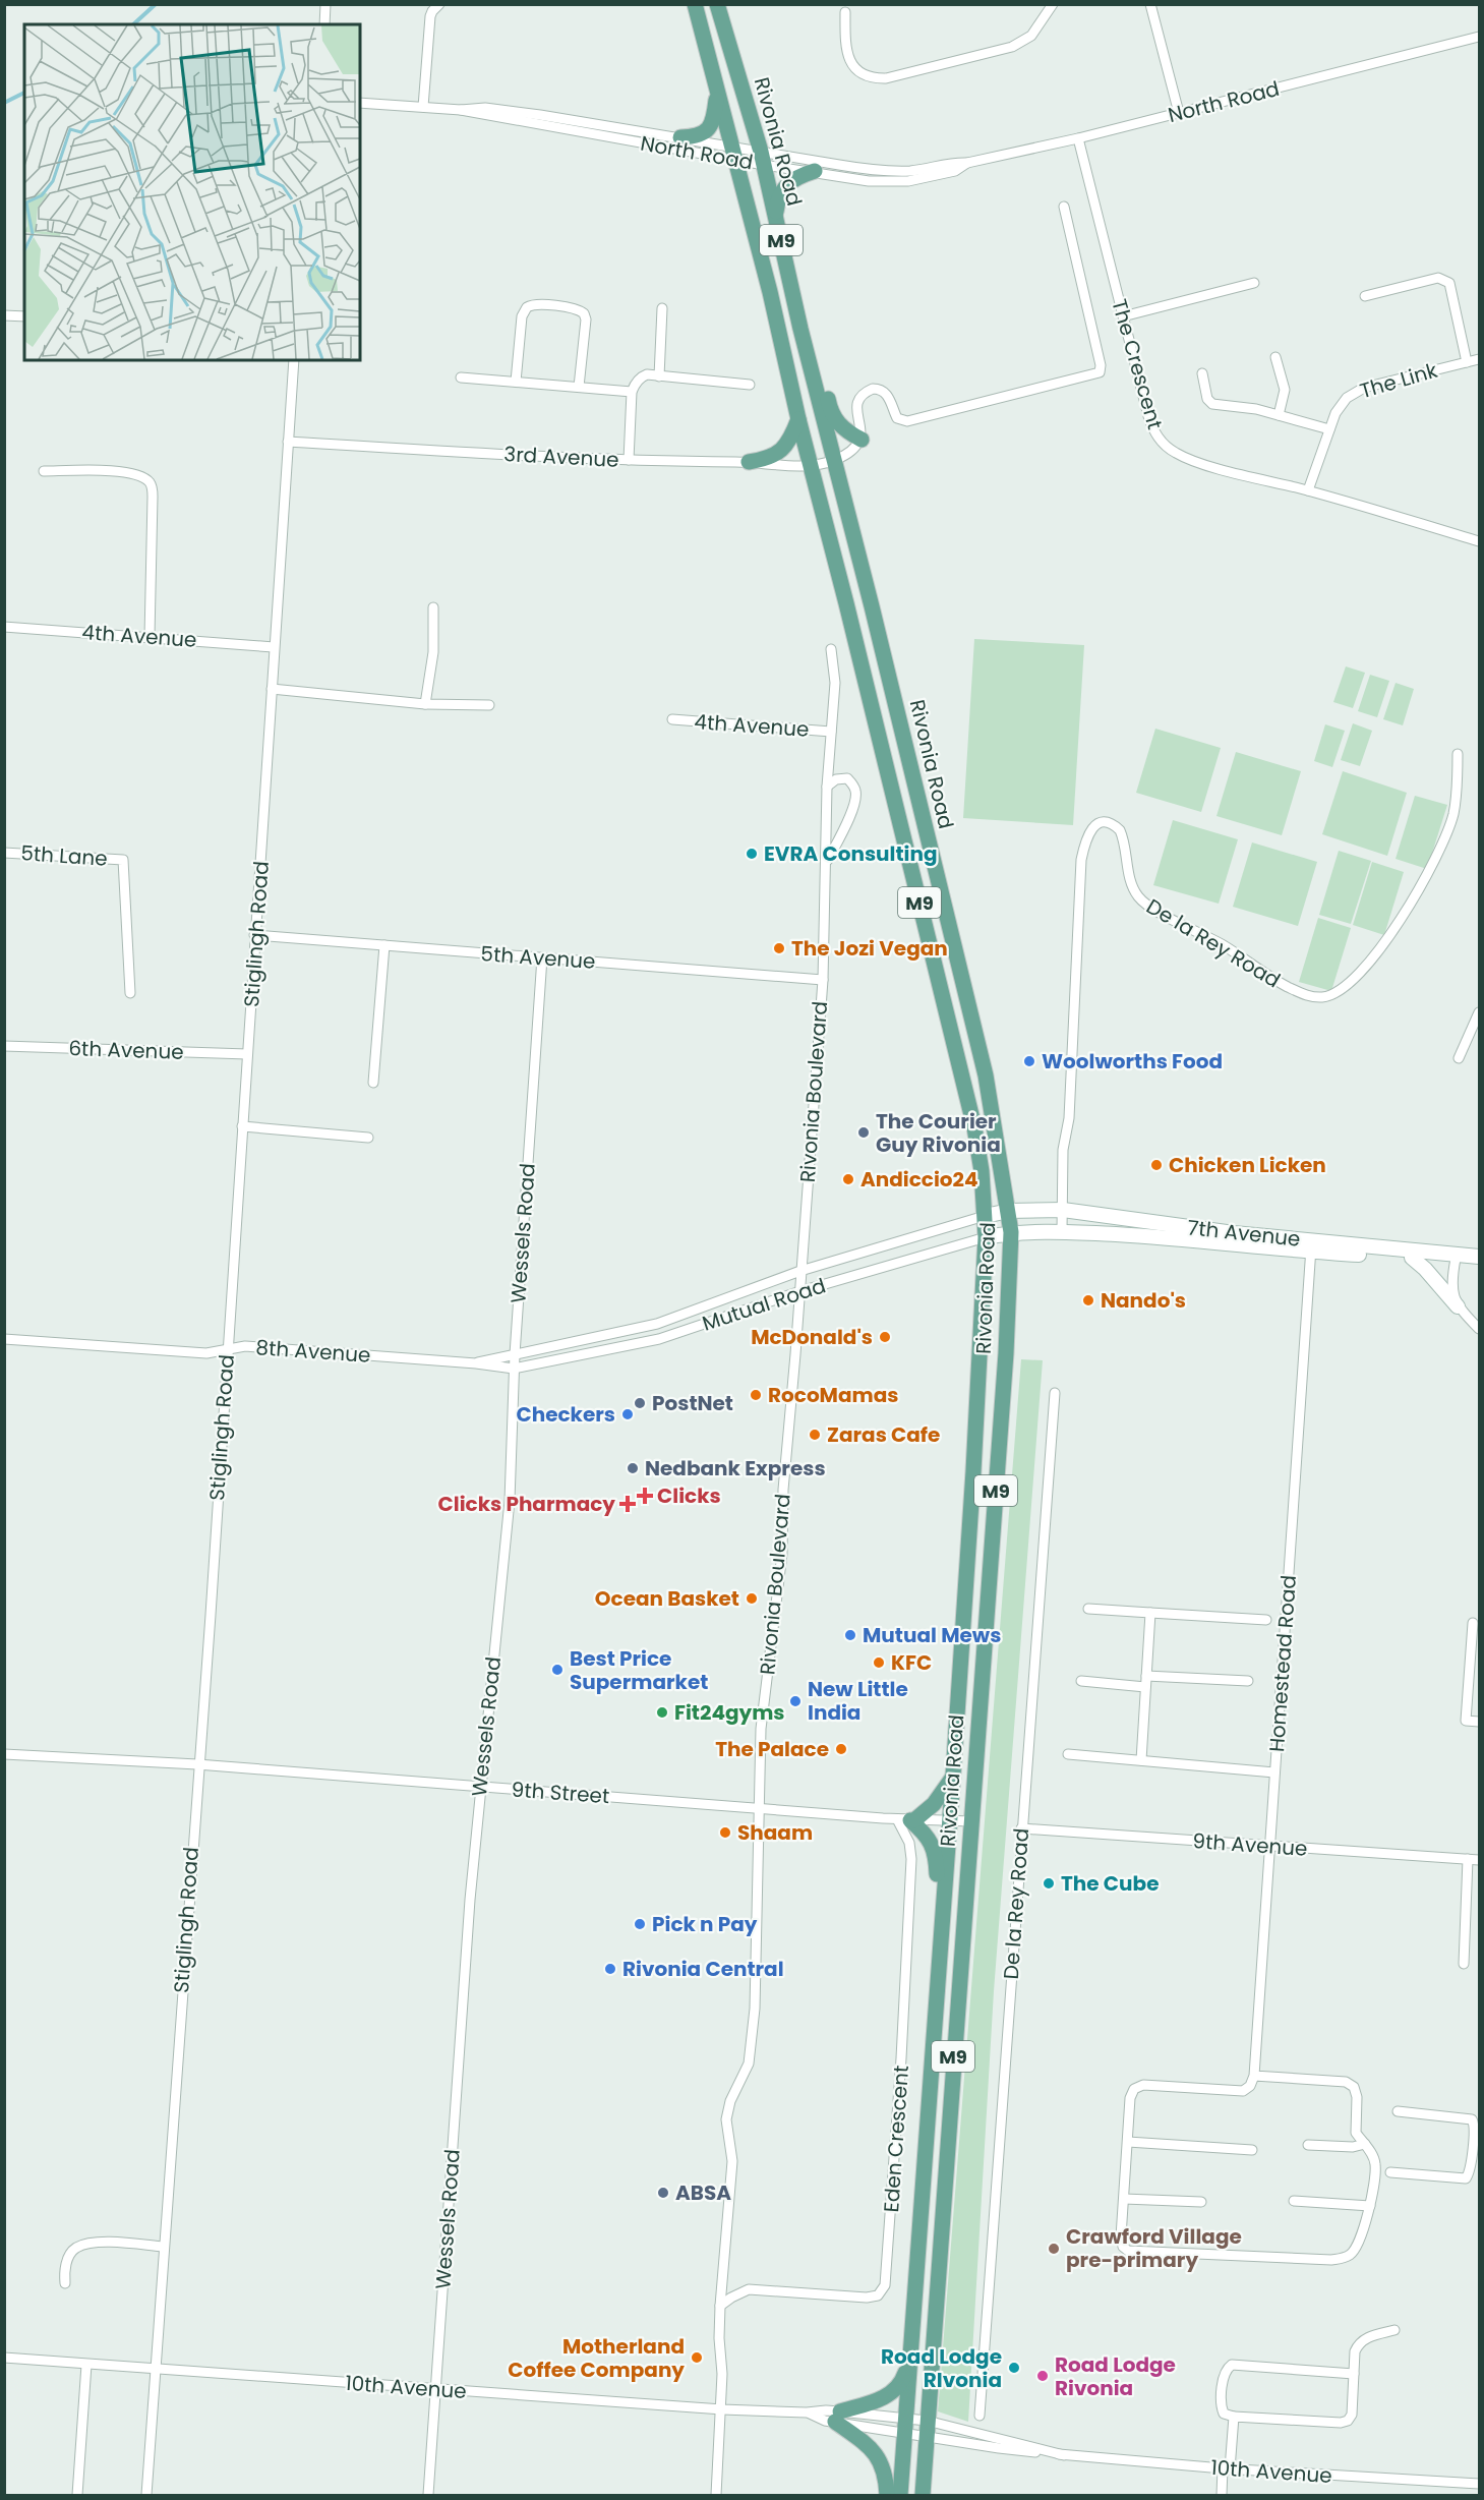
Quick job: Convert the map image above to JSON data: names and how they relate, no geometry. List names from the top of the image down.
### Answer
{
  "streets": {
    "main road": ["Rivonia Road", "M9"],
    "street": [
      "North Road",
      "The Crescent",
      "The Link",
      "3rd Avenue",
      "4th Avenue",
      "5th Lane",
      "Stiglingh Road",
      "De la Rey Road",
      "5th Avenue",
      "6th Avenue",
      "Rivonia Boulevard",
      "Wessels Road",
      "7th Avenue",
      "Mutual Road",
      "8th Avenue",
      "Homestead Road",
      "9th Street",
      "9th Avenue",
      "Eden Crescent",
      "10th Avenue"
    ]
  },
  "crossings": [
    ["North Road", "Rivonia Road"],
    ["North Road", "The Crescent"],
    ["Rivonia Road", "3rd Avenue"],
    ["Rivonia Road", "7th Avenue"],
    ["Rivonia Road", "Mutual Road"],
    ["Rivonia Road", "9th Street"],
    ["Rivonia Road", "10th Avenue"],
    ["The Crescent", "The Link"],
    ["3rd Avenue", "Stiglingh Road"],
    ["4th Avenue", "Stiglingh Road"],
    ["4th Avenue", "Rivonia Boulevard"],
    ["Stiglingh Road", "5th Avenue"],
    ["Stiglingh Road", "6th Avenue"],
    ["Stiglingh Road", "8th Avenue"],
    ["Stiglingh Road", "9th Street"],
    ["Stiglingh Road", "10th Avenue"],
    ["De la Rey Road", "7th Avenue"],
    ["De la Rey Road", "9th Avenue"],
    ["5th Avenue", "Rivonia Boulevard"],
    ["5th Avenue", "Wessels Road"],
    ["Rivonia Boulevard", "Mutual Road"],
    ["Rivonia Boulevard", "9th Street"],
    ["Rivonia Boulevard", "Eden Crescent"],
    ["Rivonia Boulevard", "10th Avenue"],
    ["Wessels Road", "Mutual Road"],
    ["Wessels Road", "8th Avenue"],
    ["Wessels Road", "9th Street"],
    ["Wessels Road", "10th Avenue"],
    ["7th Avenue", "Mutual Road"],
    ["7th Avenue", "Homestead Road"],
    ["Mutual Road", "8th Avenue"],
    ["Homestead Road", "9th Avenue"],
    ["9th Street", "Eden Crescent"]
  ],
  "places": {
    "other": [
      "EVRA Consulting",
      "The Jozi Vegan",
      "Woolworths Food",
      "The Courier Guy Rivonia",
      "Chicken Licken",
      "Andiccio24",
      "Nando's",
      "McDonald's",
      "RocoMamas",
      "PostNet",
      "Checkers",
      "Zaras Cafe",
      "Nedbank Express",
      "Ocean Basket",
      "Mutual Mews",
      "KFC",
      "Best Price Supermarket",
      "New Little India",
      "Fit24gyms",
      "The Palace",
      "Shaam",
      "The Cube",
      "Pick n Pay",
      "Rivonia Central",
      "ABSA",
      "Crawford Village pre-primary",
      "Motherland Coffee Company",
      "Road Lodge RIvonia",
      "Road Lodge Rivonia"
    ],
    "health": ["Clicks", "Clicks Pharmacy"]
  }
}
